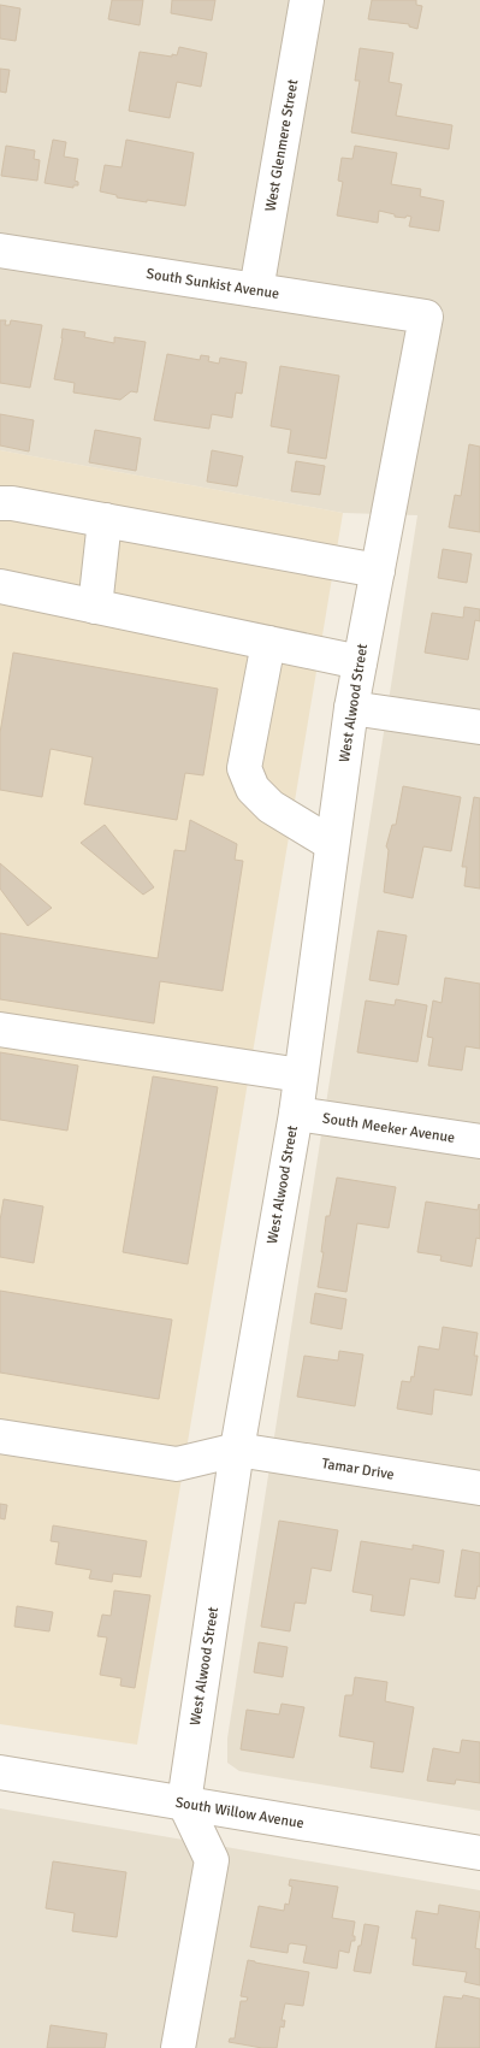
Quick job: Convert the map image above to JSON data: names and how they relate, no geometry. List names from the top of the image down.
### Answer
{
  "streets": {
    "street": [
      "West Glenmere Street",
      "South Sunkist Avenue",
      "West Alwood Street",
      "South Meeker Avenue",
      "Tamar Drive",
      "South Willow Avenue"
    ]
  },
  "crossings": [
    ["West Glenmere Street", "South Sunkist Avenue"],
    ["South Sunkist Avenue", "West Alwood Street"],
    ["West Alwood Street", "South Meeker Avenue"],
    ["West Alwood Street", "Tamar Drive"],
    ["West Alwood Street", "South Willow Avenue"]
  ]
}
